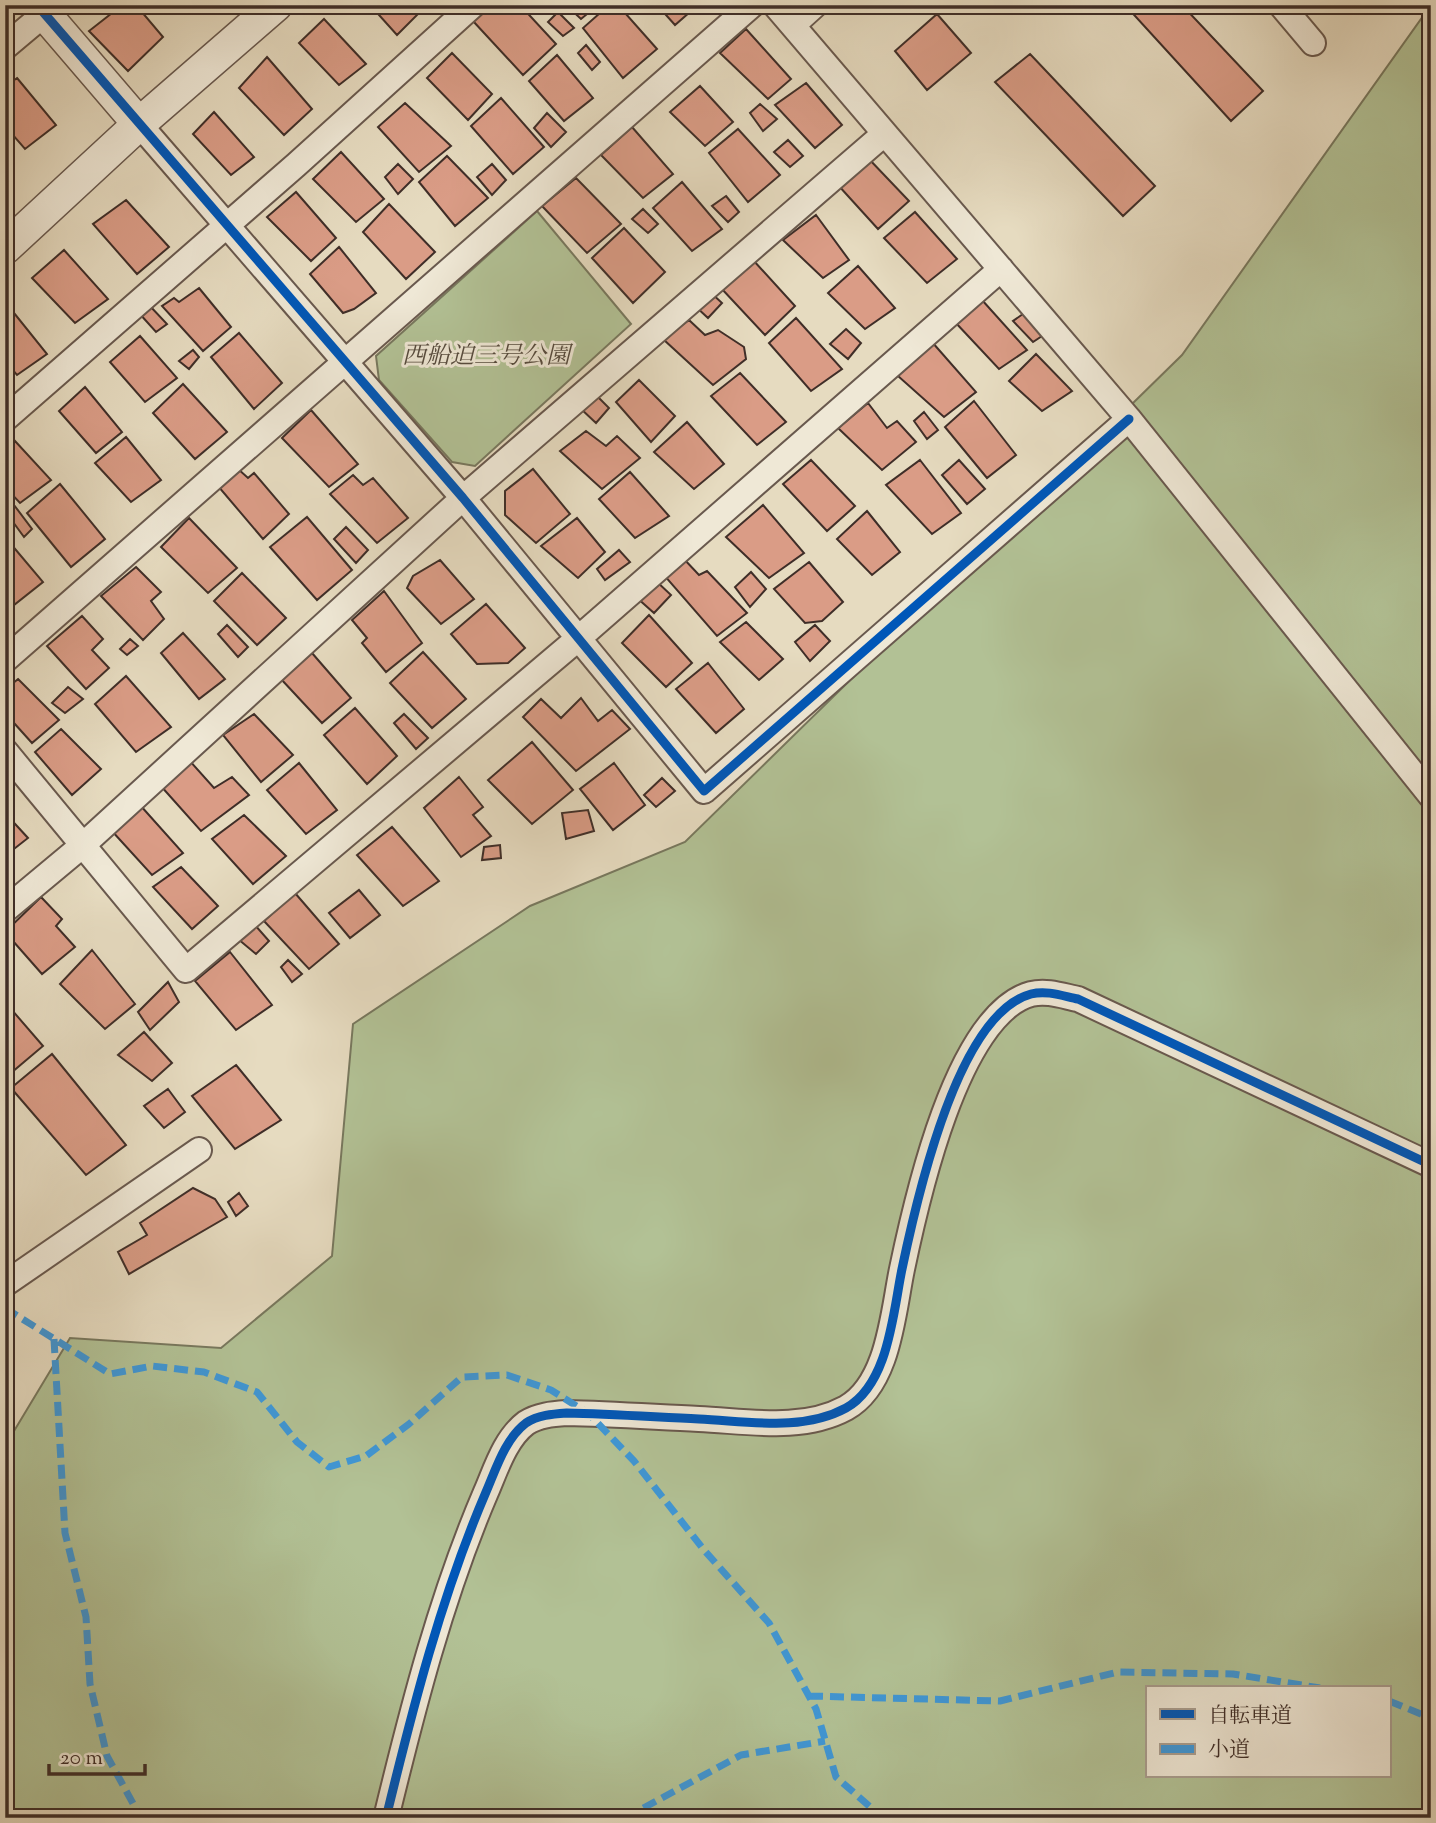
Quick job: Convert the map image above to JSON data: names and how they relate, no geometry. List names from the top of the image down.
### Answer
{
  "parks": ["西船迫三号公園"],
  "legend": ["自転車道", "小道"],
  "scale_bar": "20 m"
}
